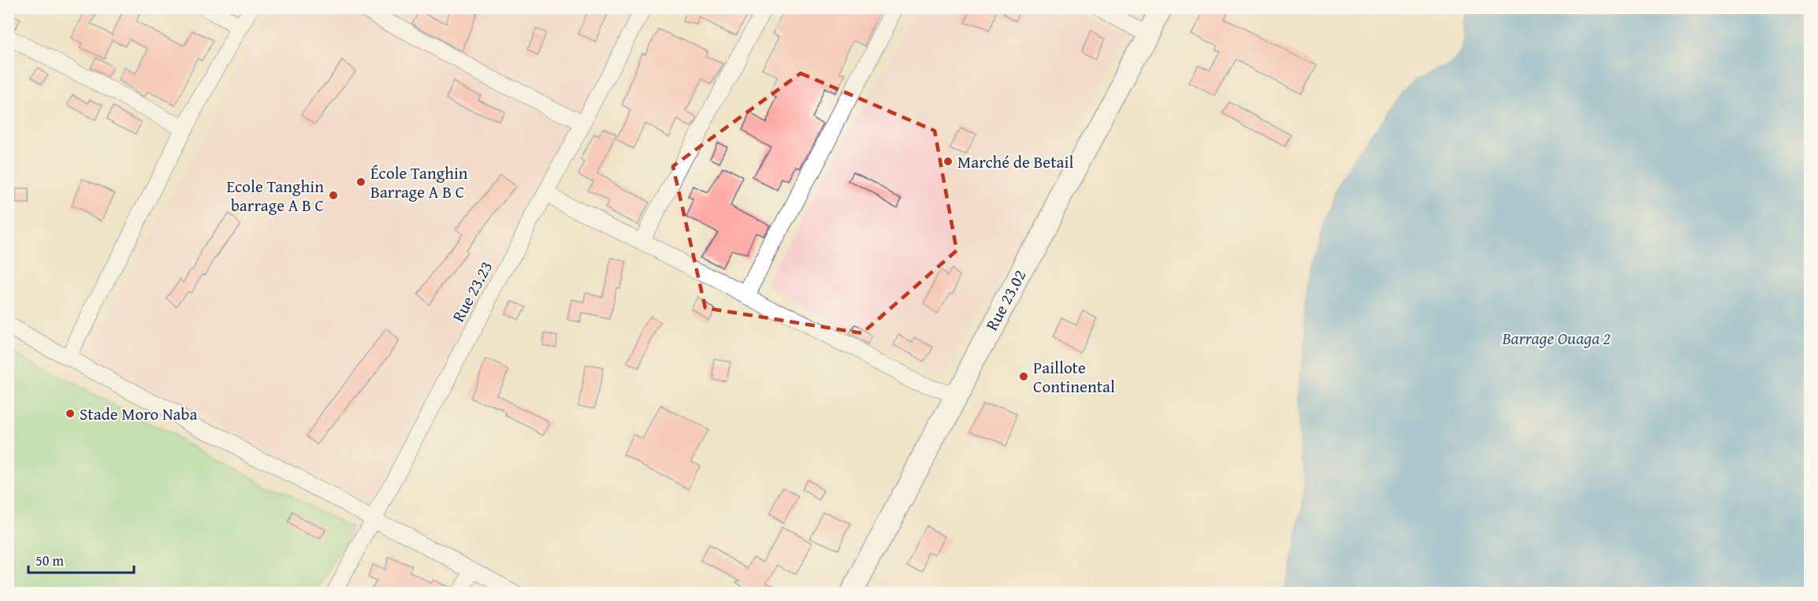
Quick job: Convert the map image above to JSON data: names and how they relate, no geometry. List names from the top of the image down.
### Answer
{
  "streets": {
    "street": ["Rue 23.23", "Rue 23.02"]
  },
  "water": ["Barrage Ouaga 2"],
  "places": [
    "Marché de Betail",
    "École Tanghin Barrage A B C",
    "Ecole Tanghin barrage A B C",
    "Paillote Continental",
    "Stade Moro Naba"
  ],
  "scale_bar": "50 m"
}
